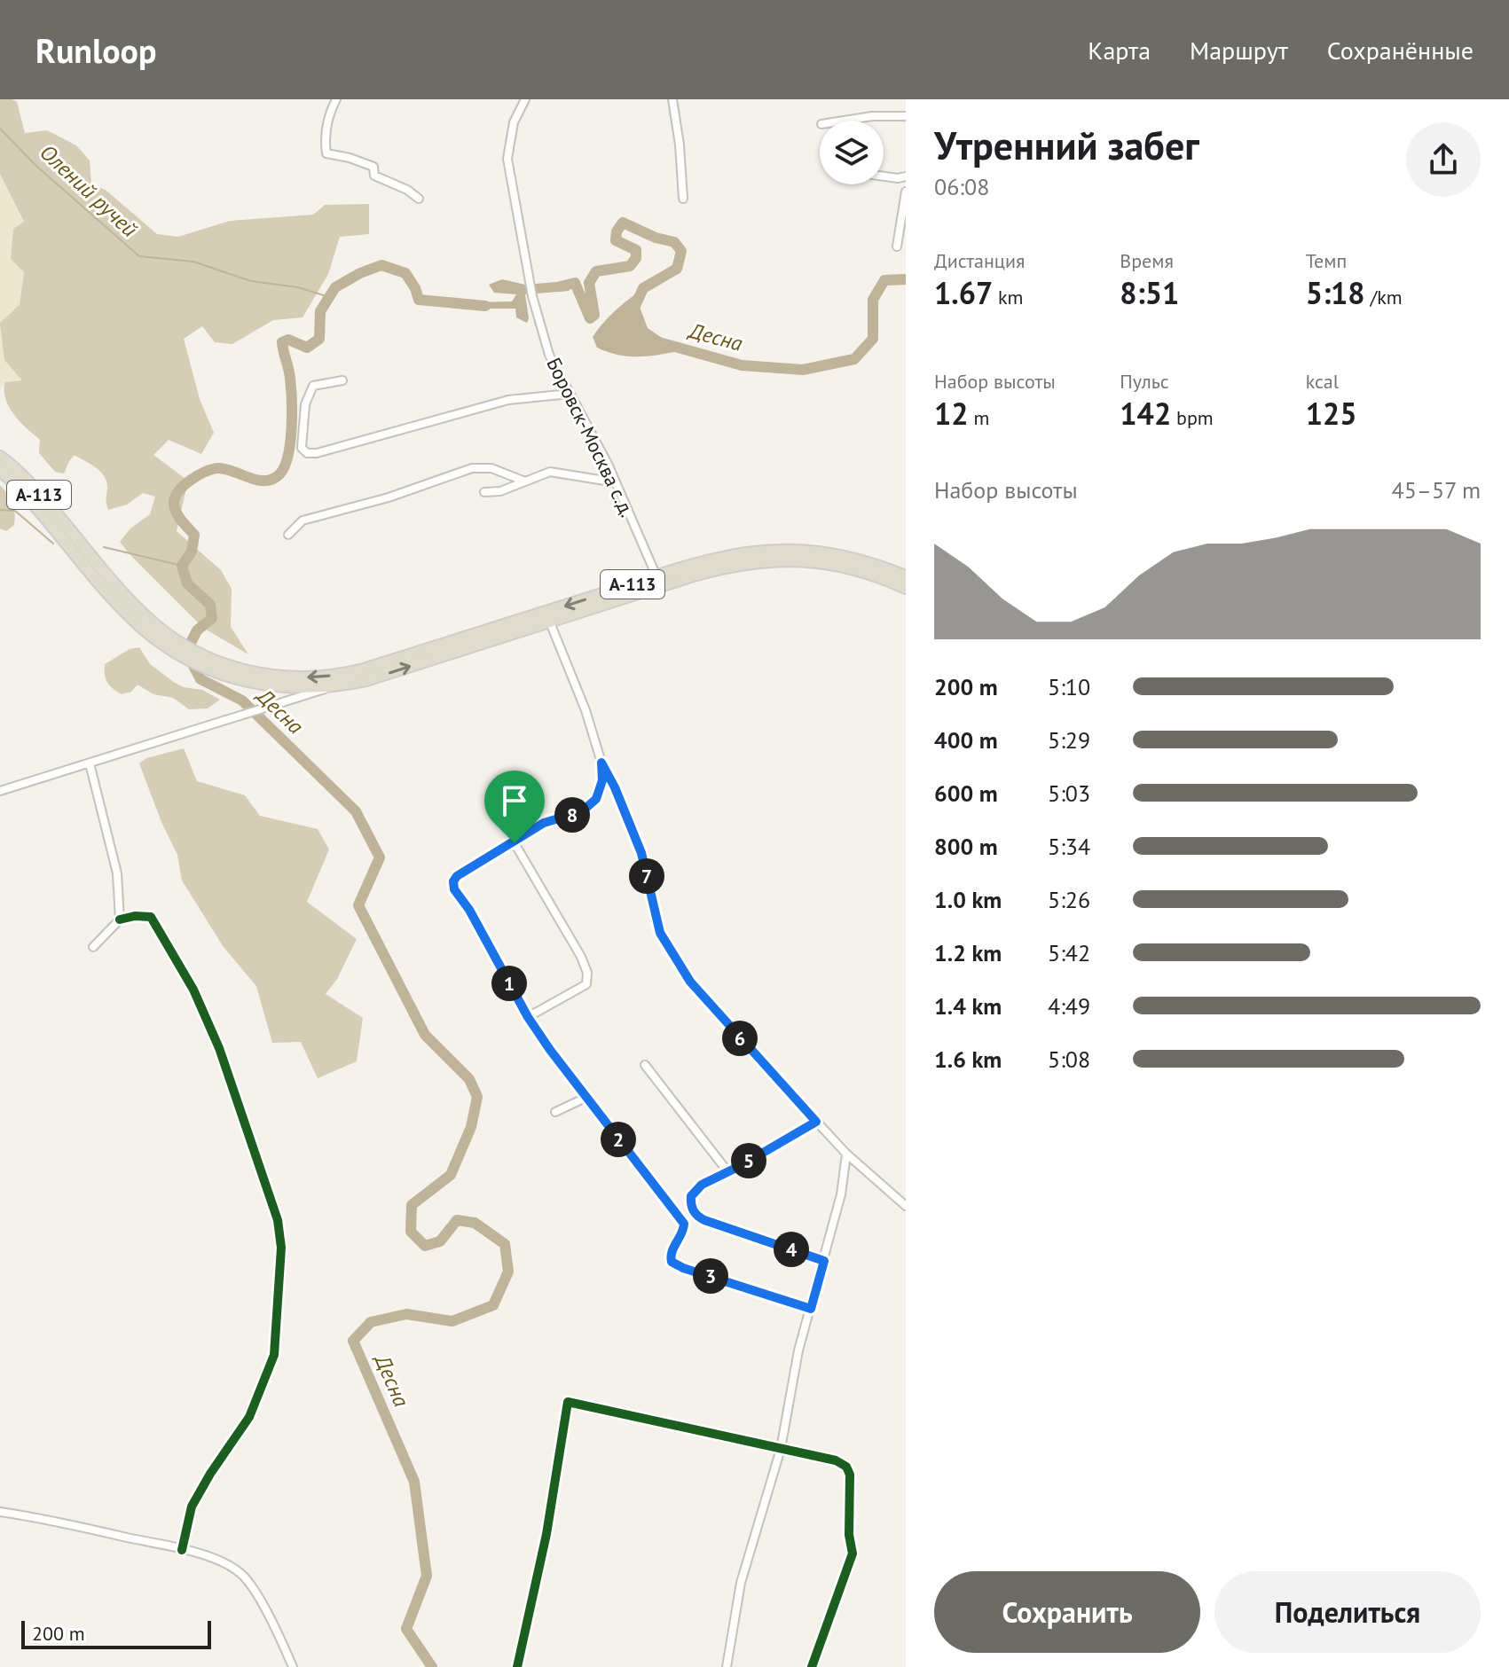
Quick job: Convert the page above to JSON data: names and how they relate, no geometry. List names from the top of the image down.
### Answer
{
  "streets": {
    "highway": ["А-113"],
    "street": ["Боровск-Москва с.д."]
  },
  "crossings": [
    ["Боровск-Москва с.д.", "А-113"]
  ],
  "water": ["Олений ручей", "Десна"],
  "scale_bar": "200 m",
  "page": {
    "header": "Runloop",
    "nav": ["Карта", "Маршрут", "Сохранённые"],
    "heading": ["Утренний забег", "06:08"],
    "stats": [
      ["Дистанция", "1.67 km"],
      ["Время", "8:51"],
      ["Темп", "5:18 /km"],
      ["Набор высоты", "12 m"],
      ["Пульс", "142 bpm"],
      ["kcal", "125"]
    ],
    "chart": ["Набор высоты", "45–57 m"],
    "list": [
      {
        "name": "200 m",
        "note": "5:10"
      },
      {
        "name": "400 m",
        "note": "5:29"
      },
      {
        "name": "600 m",
        "note": "5:03"
      },
      {
        "name": "800 m",
        "note": "5:34"
      },
      {
        "name": "1.0 km",
        "note": "5:26"
      },
      {
        "name": "1.2 km",
        "note": "5:42"
      },
      {
        "name": "1.4 km",
        "note": "4:49"
      },
      {
        "name": "1.6 km",
        "note": "5:08"
      }
    ],
    "pins": [
      "8",
      "7",
      "1",
      "6",
      "2",
      "5",
      "4",
      "3"
    ],
    "buttons": ["Сохранить", "Поделиться"],
    "scale": "200 m"
  }
}
